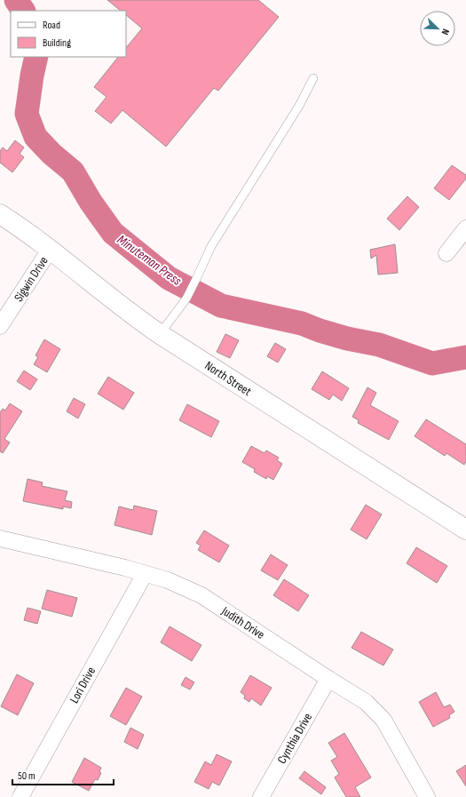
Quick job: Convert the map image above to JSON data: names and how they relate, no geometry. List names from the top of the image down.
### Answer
{
  "streets": {
    "main road": ["North Street"],
    "street": [
      "Sigwin Drive",
      "Judith Drive",
      "Lori Drive",
      "Cynthia Drive"
    ]
  },
  "crossings": [
    ["Sigwin Drive", "North Street"],
    ["Judith Drive", "Lori Drive"],
    ["Judith Drive", "Cynthia Drive"]
  ],
  "water": ["Minuteman Press"],
  "legend": ["Road", "Building"],
  "scale_bar": "50 m",
  "north": "bottom right"
}
